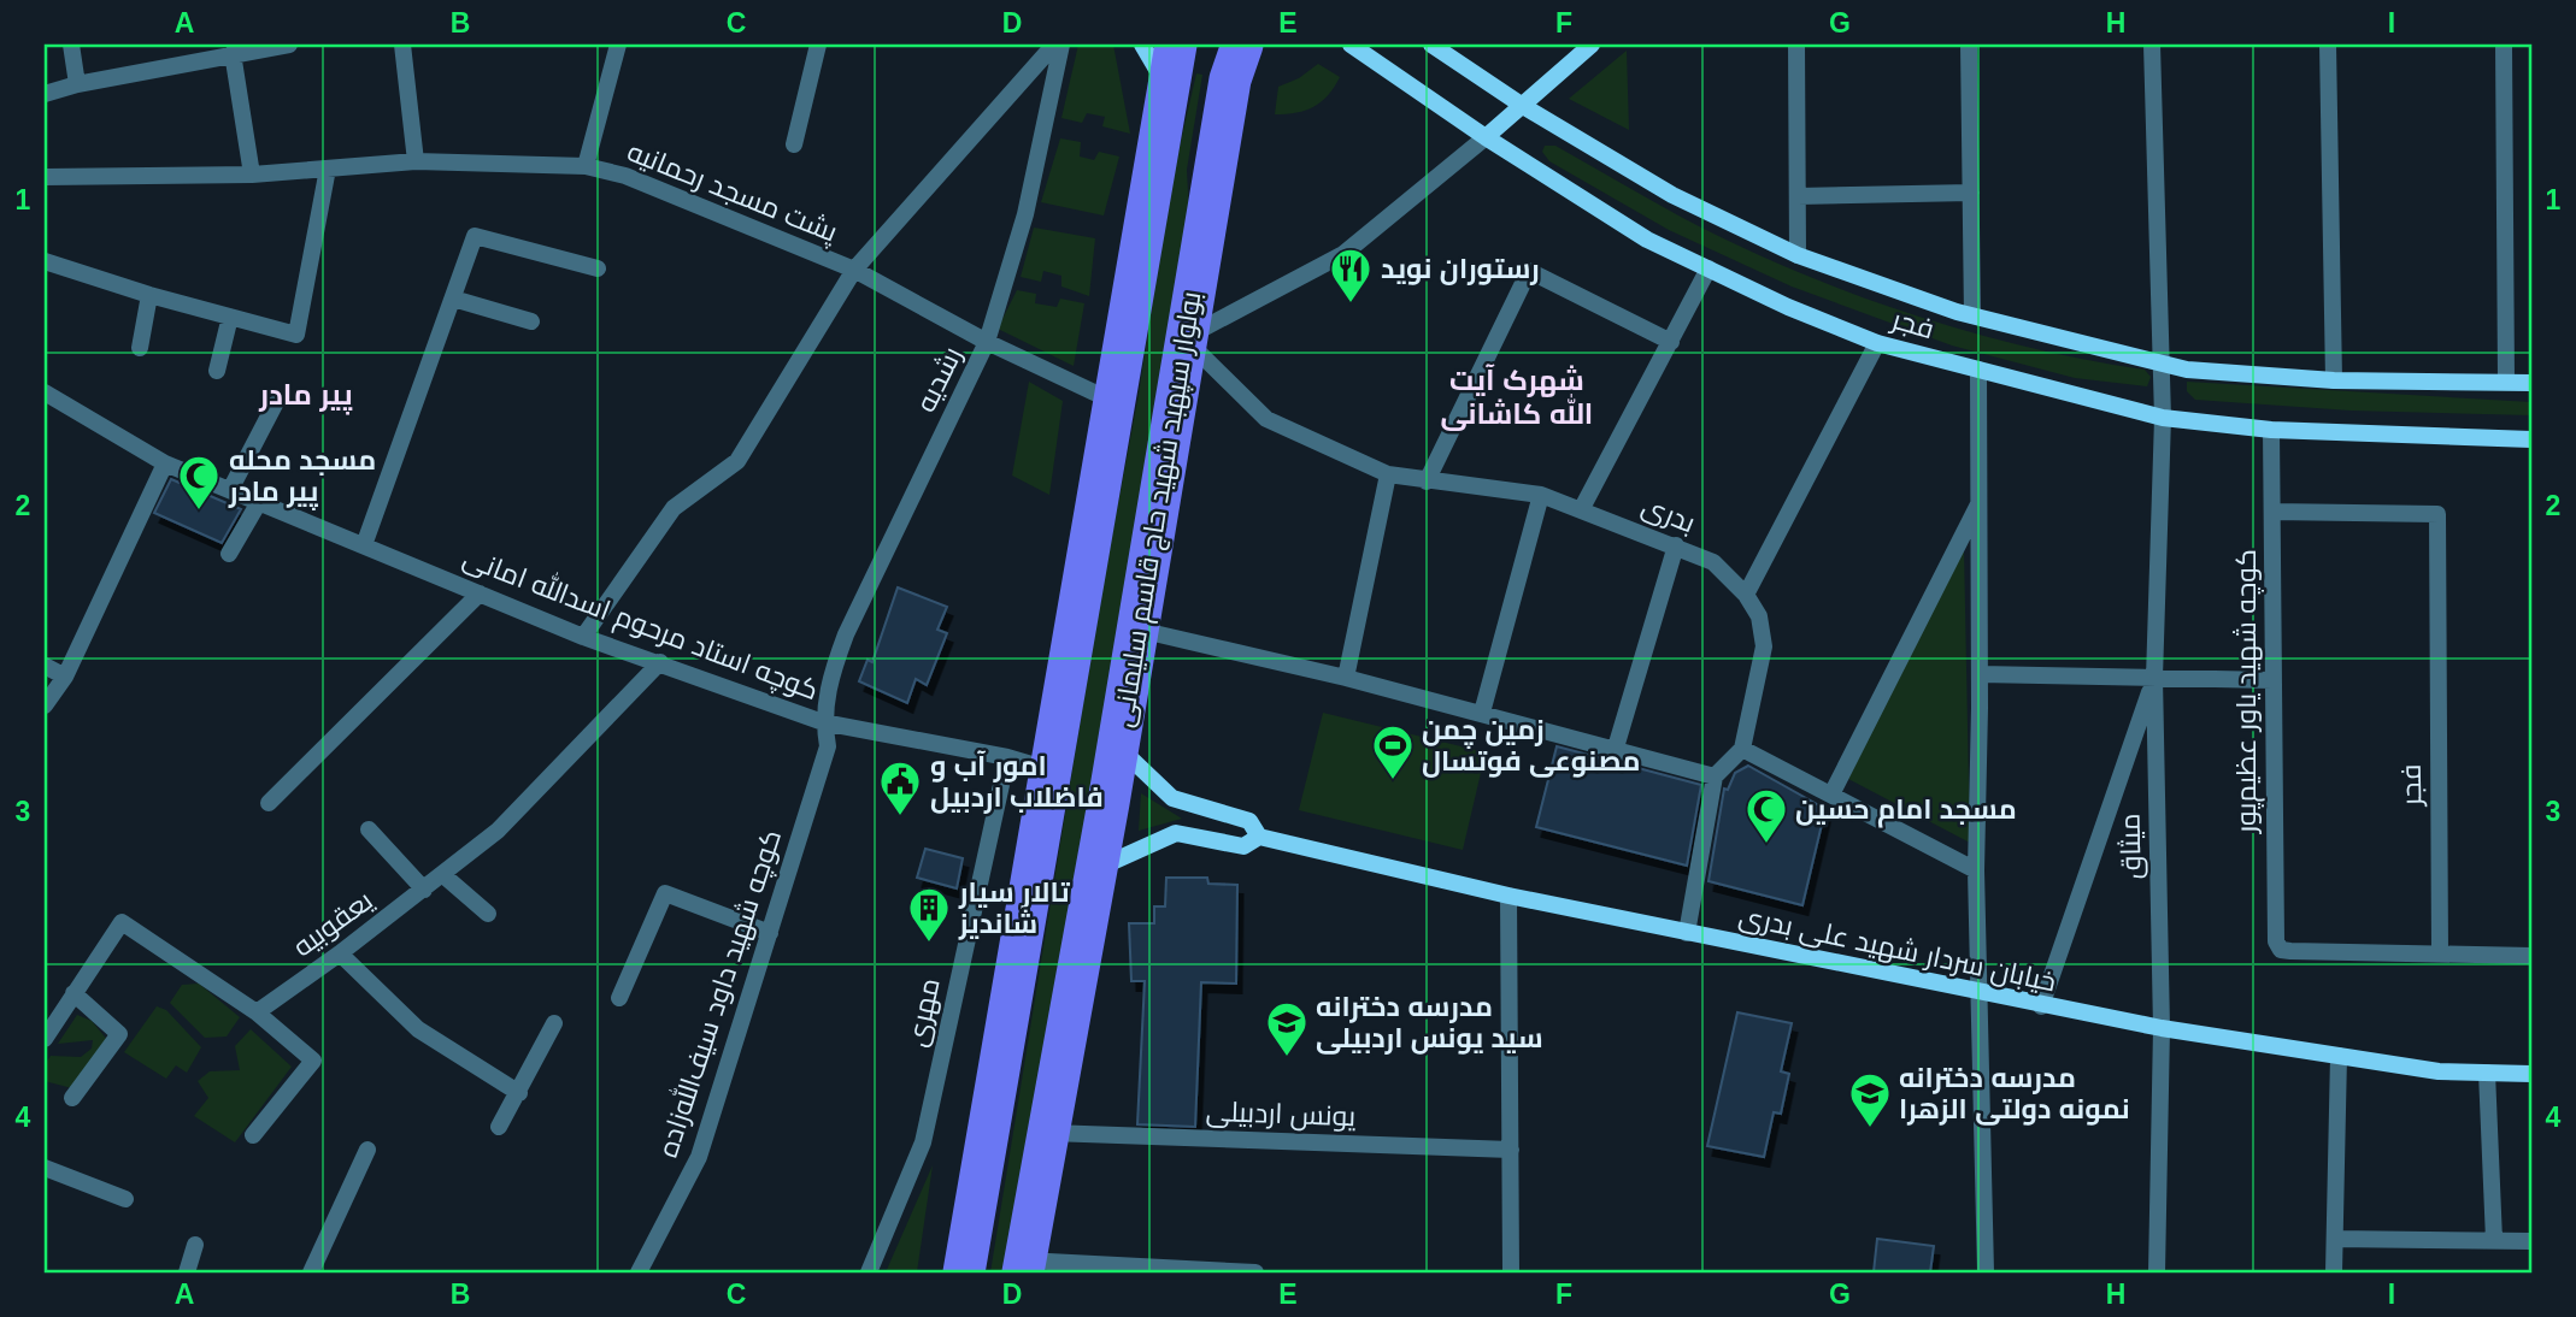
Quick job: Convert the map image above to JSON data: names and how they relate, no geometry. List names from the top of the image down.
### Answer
{
  "streets": {
    "main road": ["فجر", "بولوار سپهبد شهید حاج قاسم سلیمانی", "خیابان سردار شهید علی بدری"],
    "street": [
      "پشت مسجد رحمانیه",
      "رشدیه",
      "بدری",
      "کوچه استاد مرحوم اسدالله امانی",
      "کوچه شهید یاور عظیم‌پور",
      "میثاق",
      "یعقوبیه",
      "کوچه شهید داود سیف‌الله‌زاده",
      "مهری",
      "یونس اردبیلی"
    ]
  },
  "crossings": [
    ["پشت مسجد رحمانیه", "رشدیه"],
    ["پشت مسجد رحمانیه", "بولوار سپهبد شهید حاج قاسم سلیمانی"],
    ["فجر", "کوچه شهید یاور عظیم‌پور"],
    ["فجر", "میثاق"],
    ["رشدیه", "کوچه استاد مرحوم اسدالله امانی"],
    ["رشدیه", "کوچه شهید داود سیف‌الله‌زاده"],
    ["بولوار سپهبد شهید حاج قاسم سلیمانی", "بدری"],
    ["بولوار سپهبد شهید حاج قاسم سلیمانی", "کوچه استاد مرحوم اسدالله امانی"],
    ["بولوار سپهبد شهید حاج قاسم سلیمانی", "خیابان سردار شهید علی بدری"],
    ["بولوار سپهبد شهید حاج قاسم سلیمانی", "یونس اردبیلی"],
    ["کوچه استاد مرحوم اسدالله امانی", "یعقوبیه"],
    ["کوچه استاد مرحوم اسدالله امانی", "کوچه شهید داود سیف‌الله‌زاده"],
    ["کوچه استاد مرحوم اسدالله امانی", "مهری"],
    ["میثاق", "خیابان سردار شهید علی بدری"]
  ],
  "districts": ["شهرک آیت الله کاشانی", "پیر مادر"],
  "places": {
    "restaurant": ["رستوران نوید"],
    "mosque": ["مسجد محله پیر مادر", "مسجد امام حسین"],
    "sports": ["زمین چمن مصنوعی فوتسال"],
    "public building": ["امور آب و فاضلاب اردبیل"],
    "building": ["تالار سیار شاندیز"],
    "school or university": ["مدرسه دخترانه سید یونس اردبیلی", "مدرسه دخترانه نمونه دولتی الزهرا"]
  },
  "grid": {
    "columns": [
      "A",
      "B",
      "C",
      "D",
      "E",
      "F",
      "G",
      "H",
      "I"
    ],
    "rows": [
      "1",
      "2",
      "3",
      "4"
    ]
  }
}
